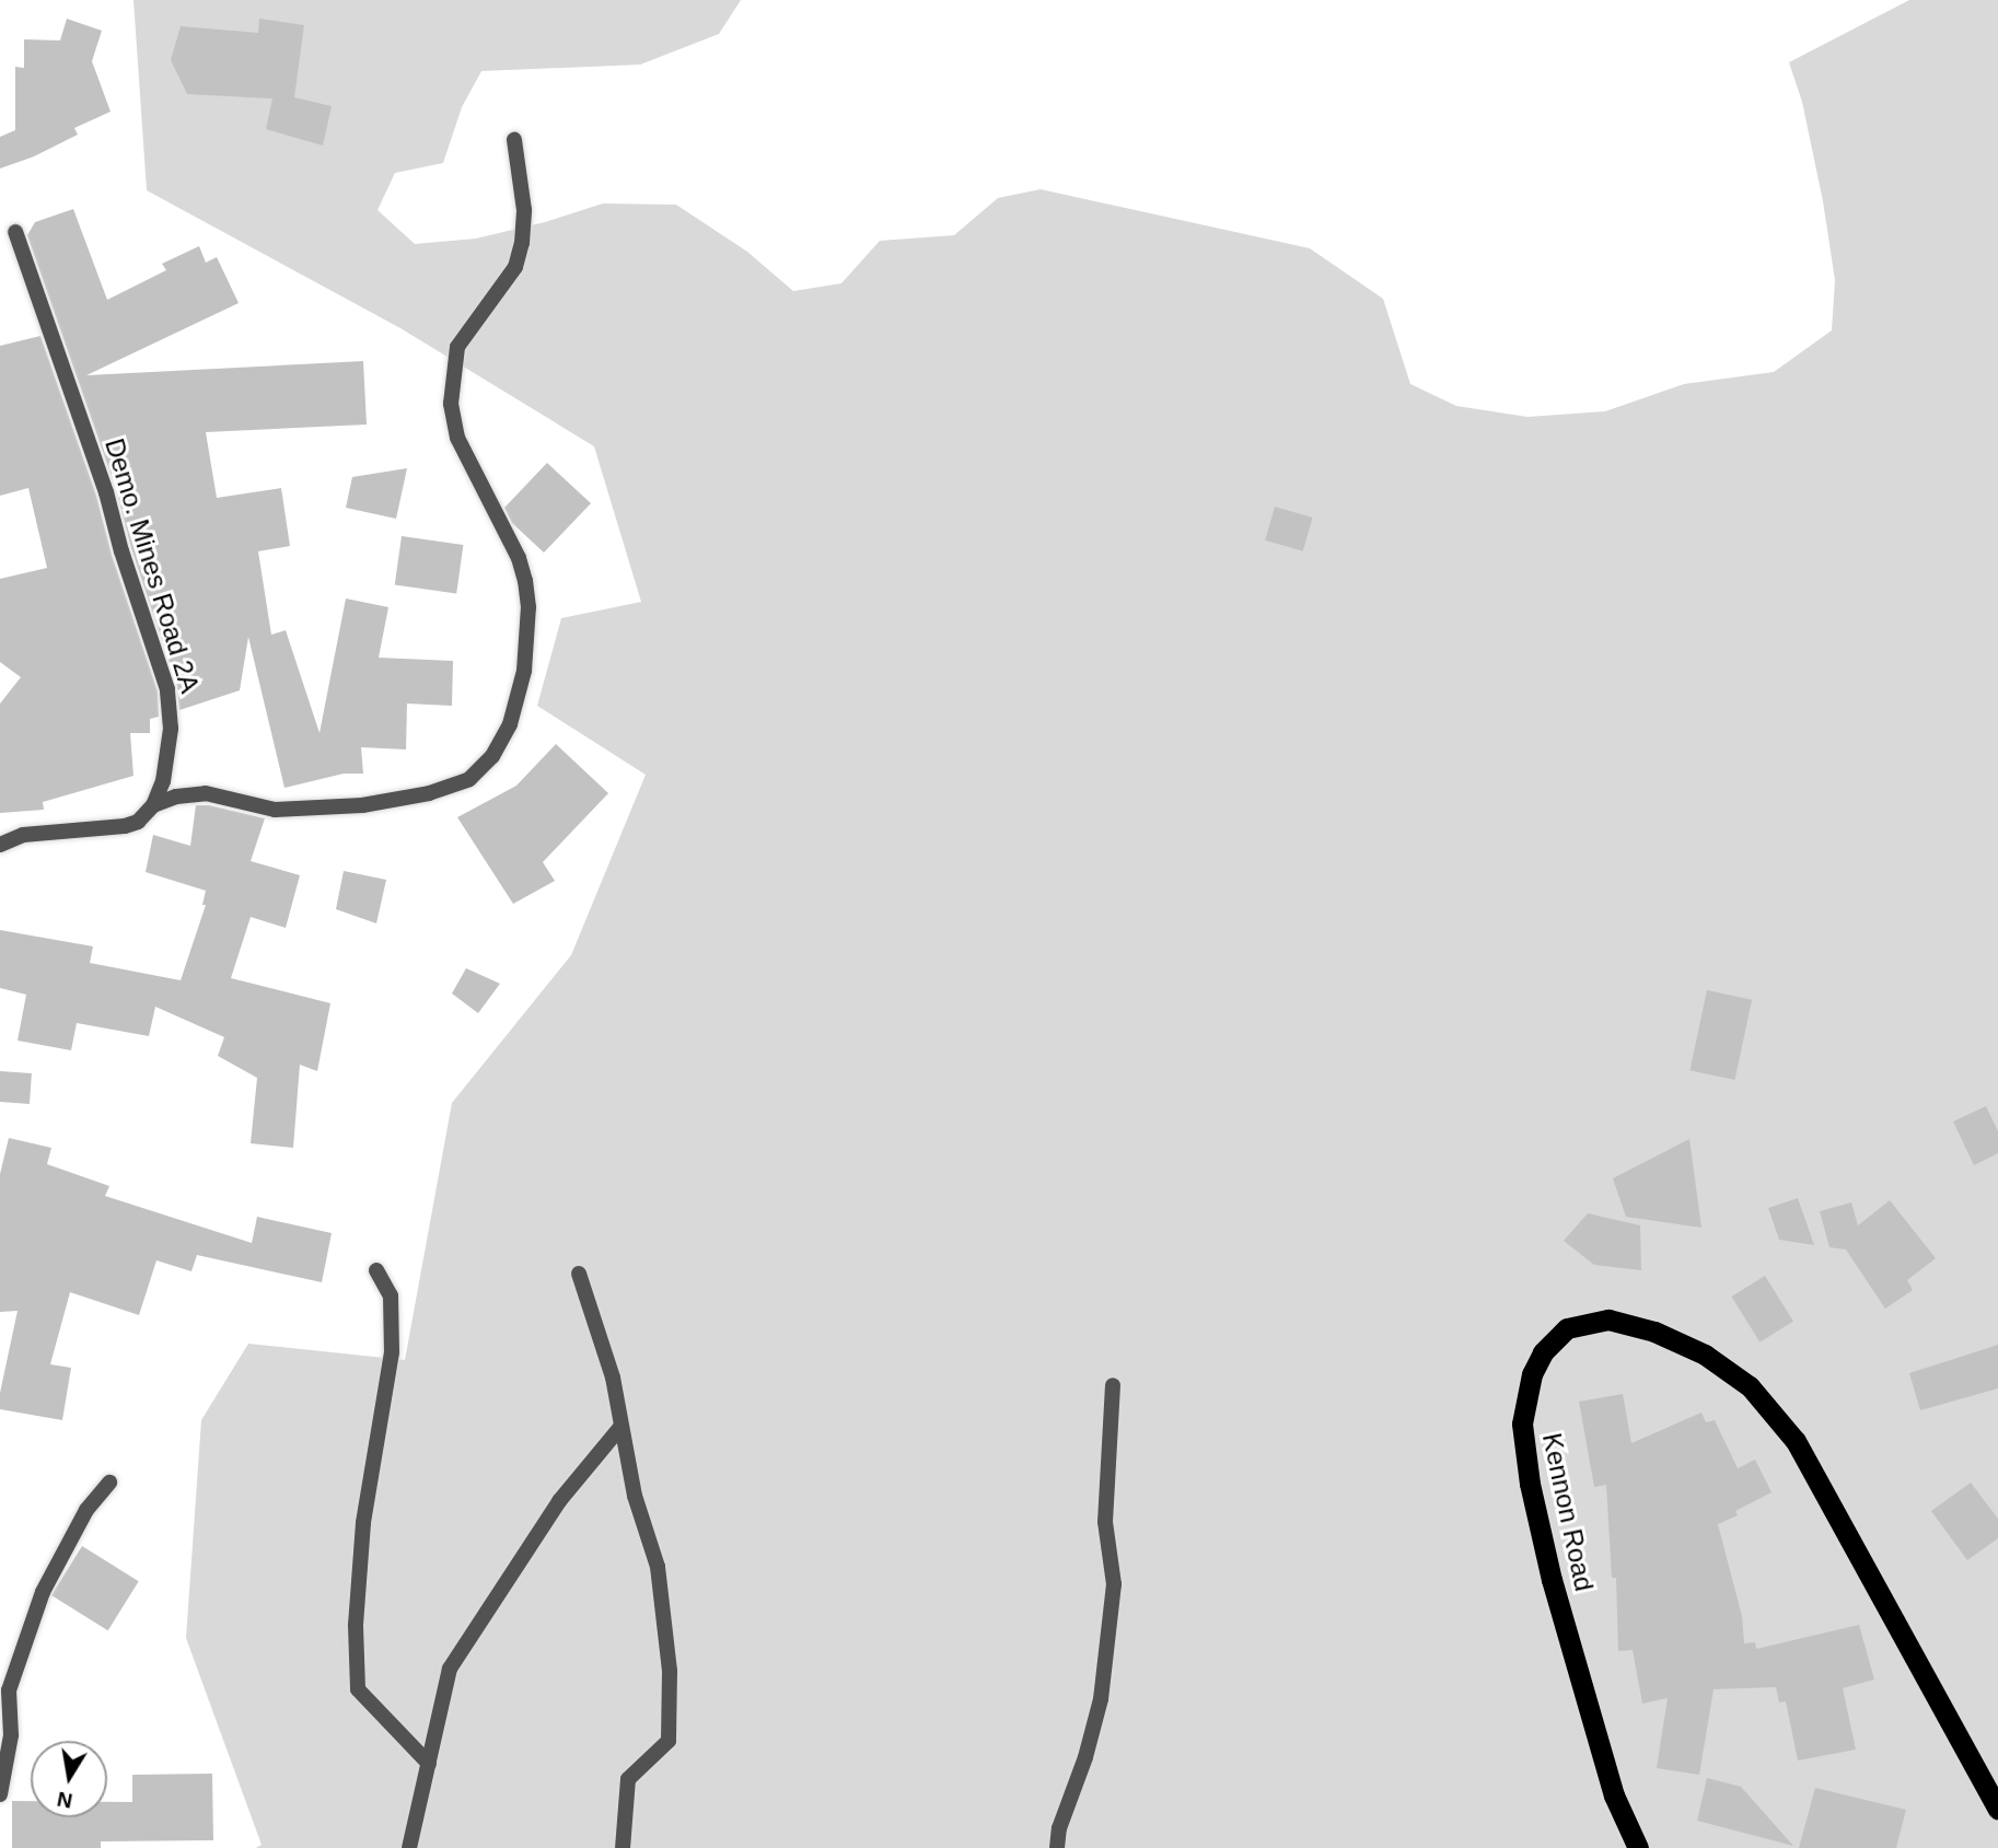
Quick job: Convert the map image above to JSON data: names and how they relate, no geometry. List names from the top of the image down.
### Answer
{
  "streets": {
    "highway": ["Kennon Road"],
    "street": ["Demo. Mines Road 2A"]
  },
  "north": "bottom"
}
